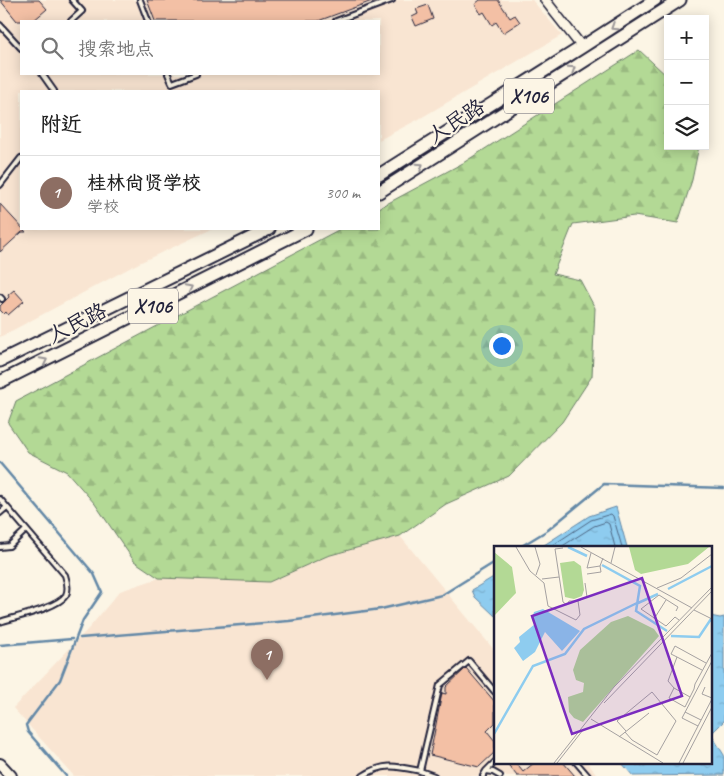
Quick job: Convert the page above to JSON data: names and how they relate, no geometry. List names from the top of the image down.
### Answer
{
  "streets": {
    "main road": ["X106", "人民路"]
  },
  "page": {
    "map_buttons": ["+", "−"],
    "search": "搜索地点",
    "heading": "附近",
    "list": [
      {
        "mark": "1",
        "name": "桂林尚贤学校",
        "note": "学校",
        "value": "300 m"
      }
    ],
    "pins": "1"
  }
}
